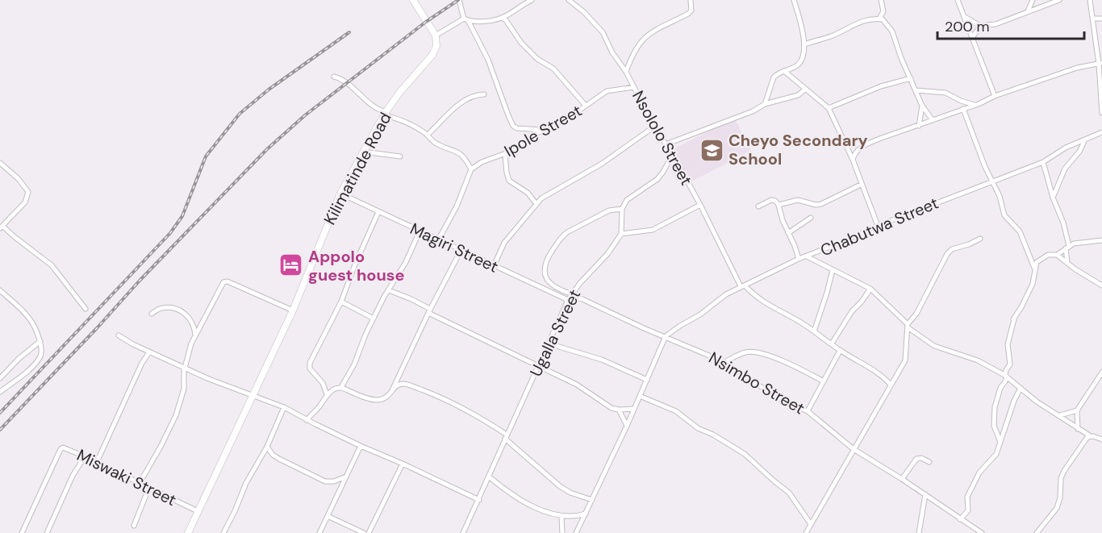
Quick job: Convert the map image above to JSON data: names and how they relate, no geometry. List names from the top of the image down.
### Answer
{
  "streets": {
    "main road": ["Kilimatinde Road"],
    "street": [
      "Ipole Street",
      "Nsololo Street",
      "Chabutwa Street",
      "Magiri Street",
      "Ugalla Street",
      "Nsimbo Street",
      "Miswaki Street"
    ]
  },
  "crossings": [
    ["Ipole Street", "Nsololo Street"],
    ["Nsololo Street", "Chabutwa Street"],
    ["Kilimatinde Road", "Magiri Street"],
    ["Kilimatinde Road", "Miswaki Street"],
    ["Chabutwa Street", "Nsimbo Street"],
    ["Magiri Street", "Ugalla Street"],
    ["Ugalla Street", "Nsimbo Street"]
  ],
  "places": {
    "school or university": ["Cheyo Secondary School"],
    "hotel": ["Appolo guest house"]
  },
  "scale_bar": "200 m"
}
